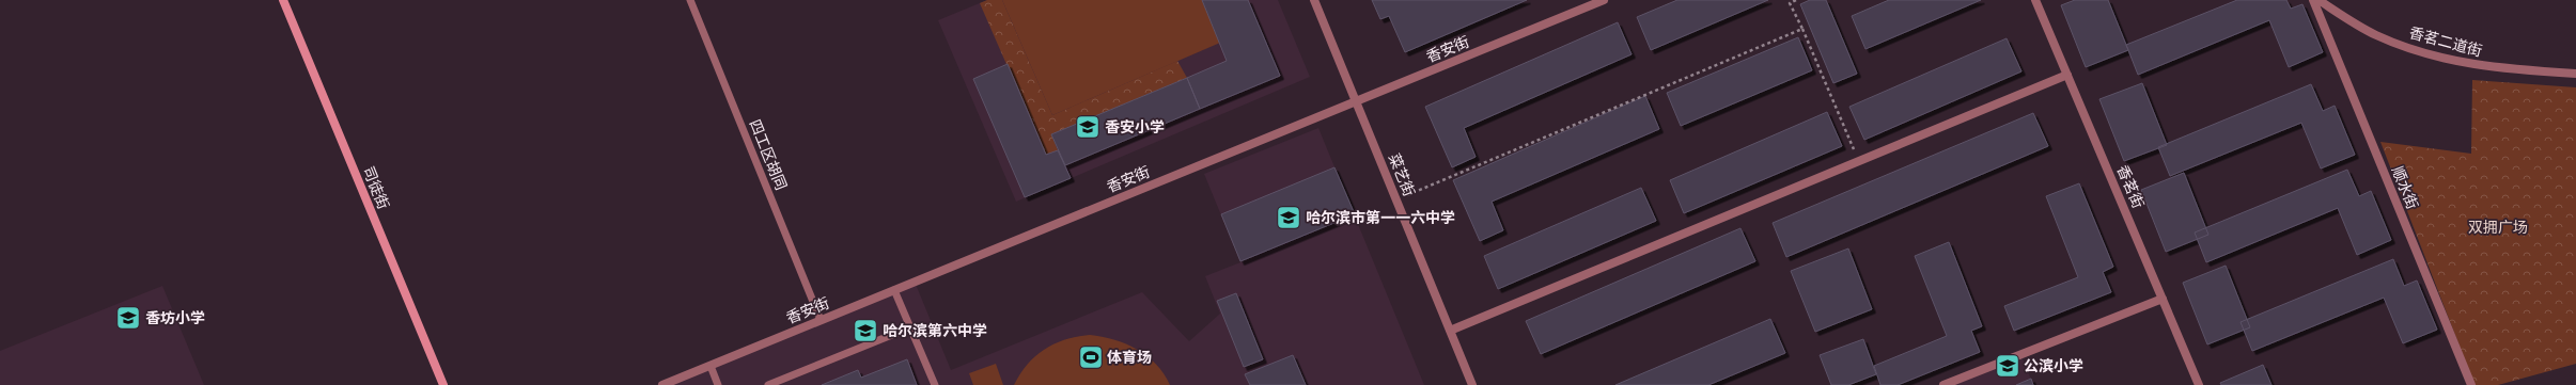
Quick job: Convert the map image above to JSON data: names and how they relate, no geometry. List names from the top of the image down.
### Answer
{
  "streets": {
    "main road": ["司徒街"],
    "street": [
      "香茗二道街",
      "香安街",
      "菜艺街",
      "香茗街",
      "顺水街"
    ],
    "lane": ["四工区胡同"]
  },
  "crossings": [
    ["香安街", "四工区胡同"],
    ["香安街", "菜艺街"]
  ],
  "parks": ["双拥广场"],
  "places": {
    "school or university": [
      "香安小学",
      "哈尔滨市第一一六中学",
      "香坊小学",
      "哈尔滨第六中学",
      "公滨小学"
    ],
    "sports": ["体育场"]
  }
}
